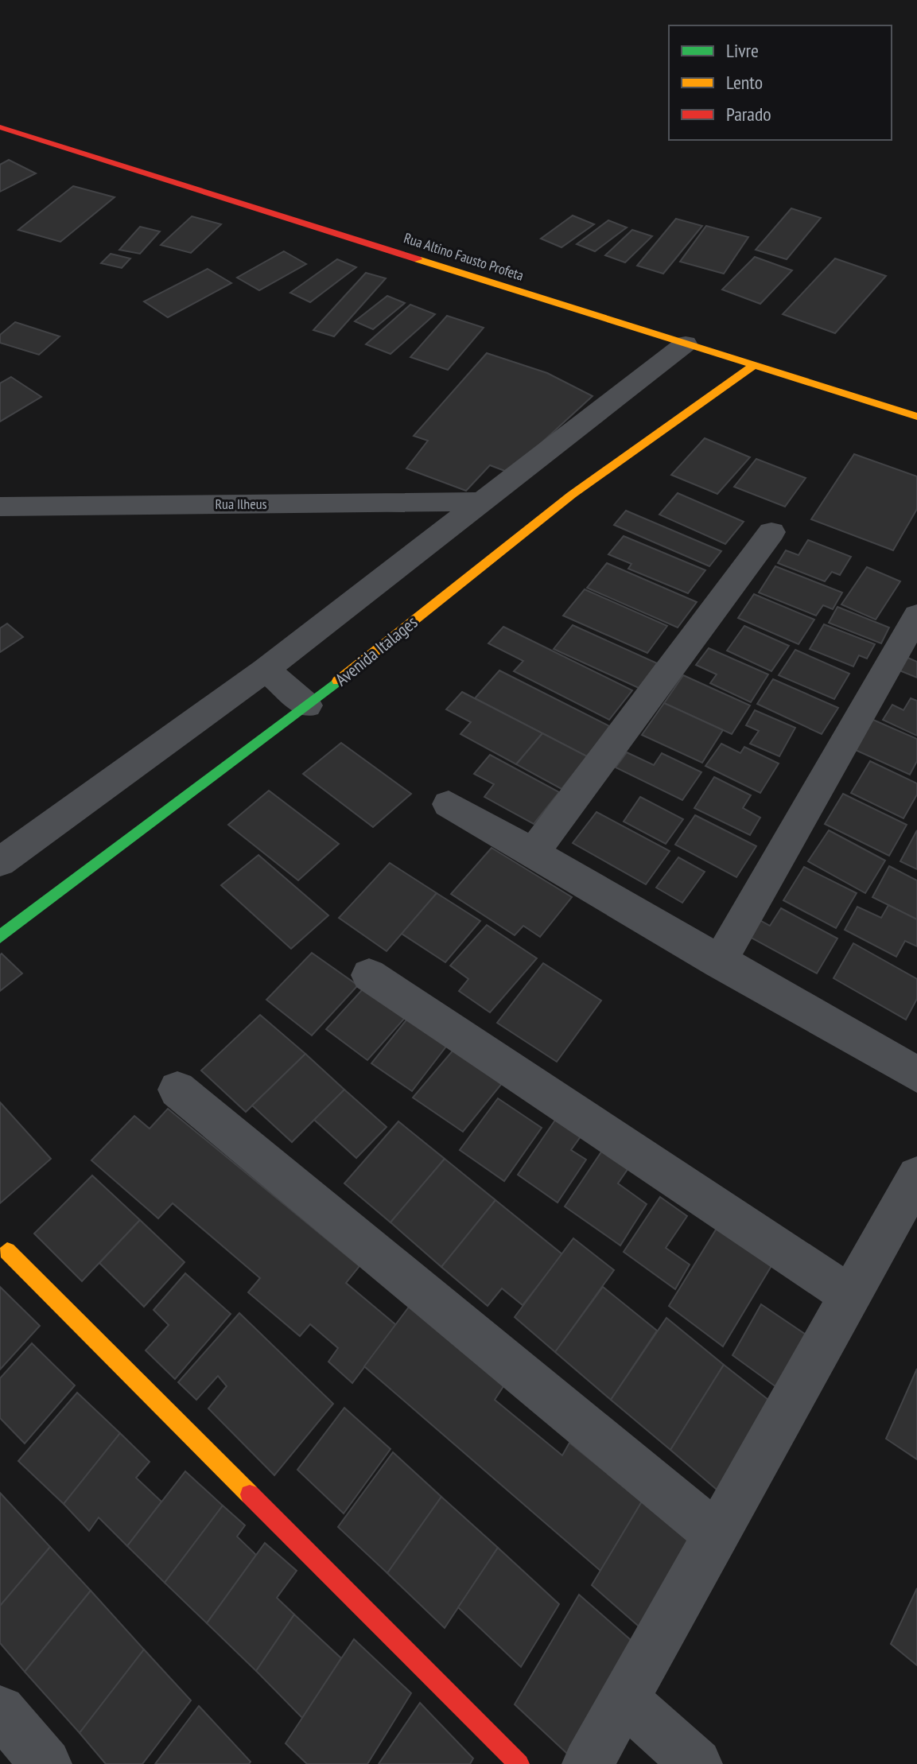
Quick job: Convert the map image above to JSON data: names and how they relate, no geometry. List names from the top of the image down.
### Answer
{
  "streets": {
    "street": ["Rua Altino Fausto Profeta", "Rua Ilheus", "Avenida Italages"]
  },
  "crossings": [
    ["Rua Altino Fausto Profeta", "Avenida Italages"]
  ],
  "legend": ["Livre", "Lento", "Parado"]
}
